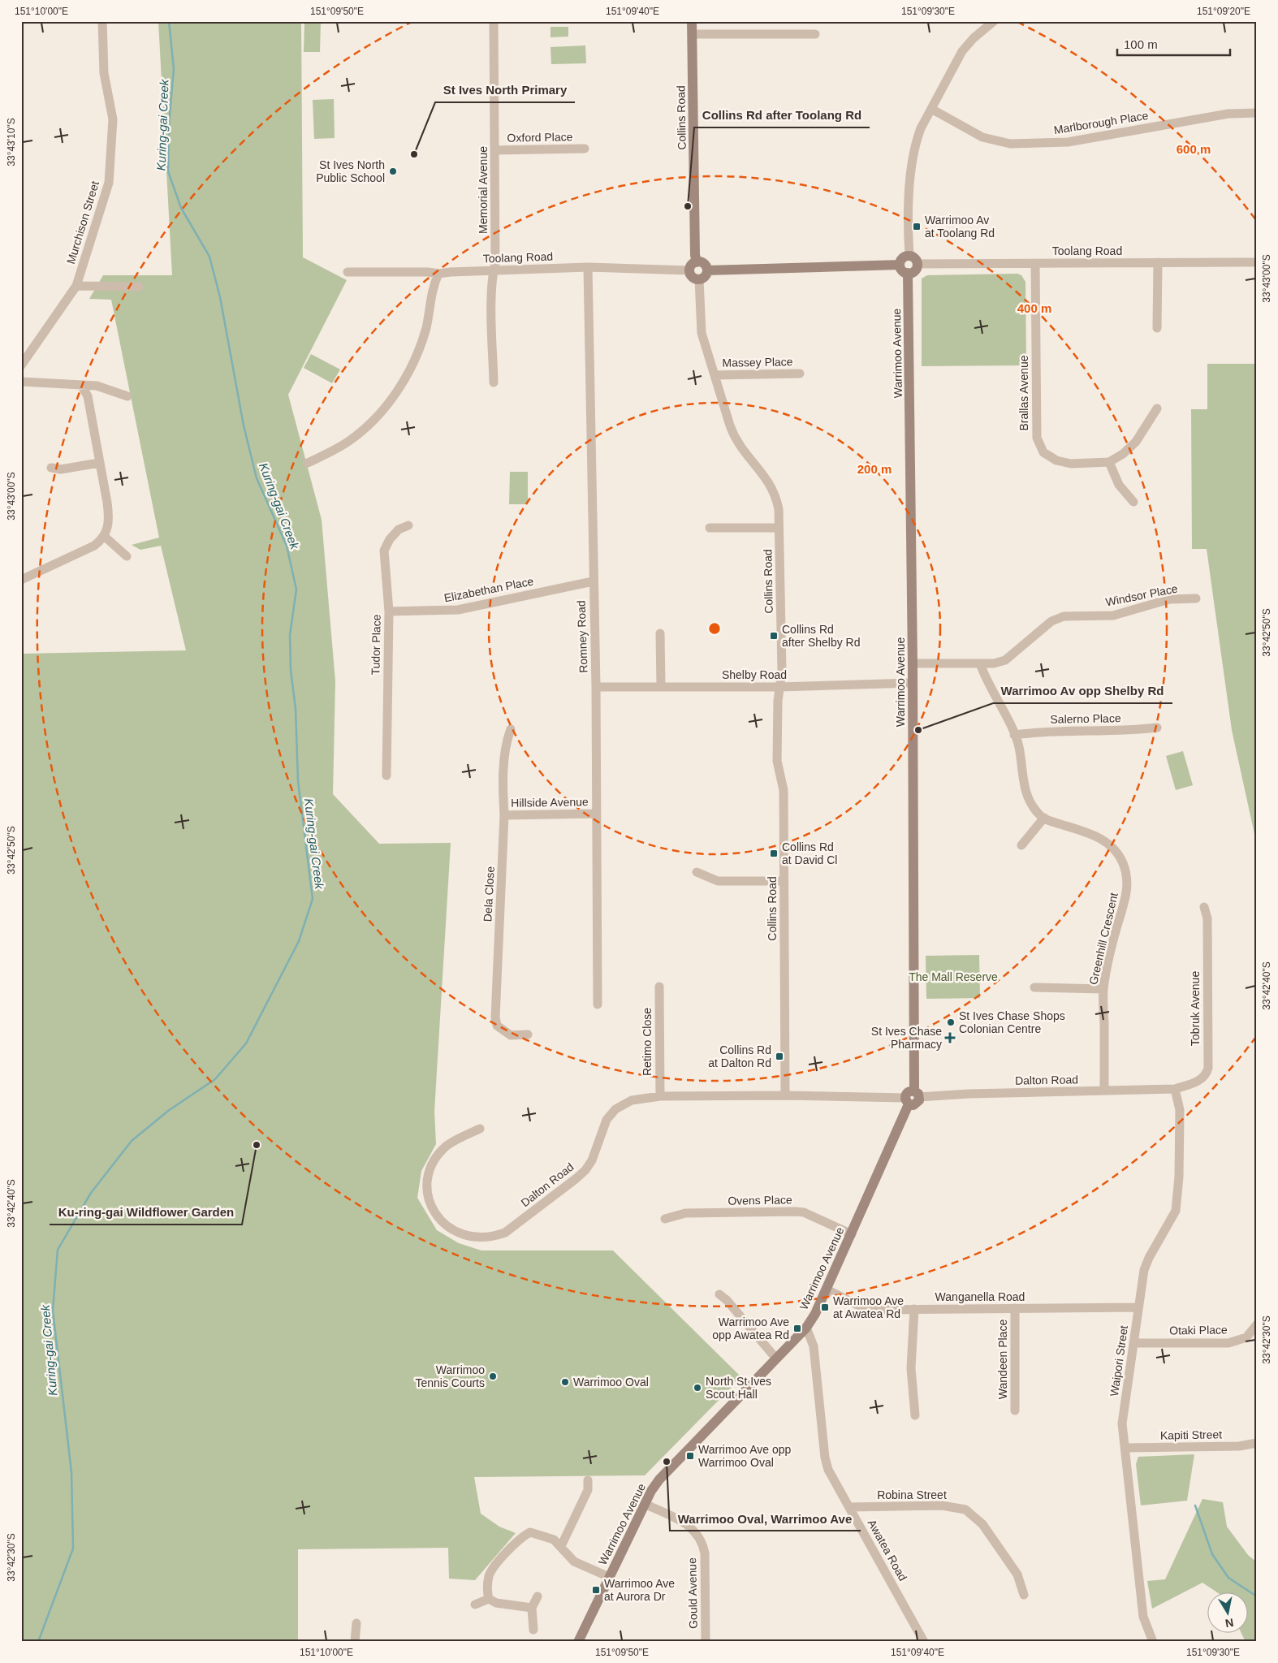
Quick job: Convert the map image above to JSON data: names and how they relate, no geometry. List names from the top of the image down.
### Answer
{
  "streets": {
    "street": [
      "Collins Road",
      "Marlborough Place",
      "Oxford Place",
      "Memorial Avenue",
      "Murchison Street",
      "Toolang Road",
      "Warrimoo Avenue",
      "Massey Place",
      "Brallas Avenue",
      "Elizabethan Place",
      "Windsor Place",
      "Romney Road",
      "Tudor Place",
      "Shelby Road",
      "Salerno Place",
      "Hillside Avenue",
      "Dela Close",
      "Greenhill Crescent",
      "Tobruk Avenue",
      "Retimo Close",
      "Dalton Road",
      "Ovens Place",
      "Wanganella Road",
      "Otaki Place",
      "Wandeen Place",
      "Waipori Street",
      "Kapiti Street",
      "Robina Street",
      "Awatea Road",
      "Gould Avenue"
    ]
  },
  "crossings": [
    ["Collins Road", "Toolang Road"],
    ["Collins Road", "Massey Place"],
    ["Collins Road", "Shelby Road"],
    ["Collins Road", "Dalton Road"],
    ["Oxford Place", "Memorial Avenue"],
    ["Memorial Avenue", "Toolang Road"],
    ["Toolang Road", "Warrimoo Avenue"],
    ["Toolang Road", "Brallas Avenue"],
    ["Toolang Road", "Romney Road"],
    ["Warrimoo Avenue", "Windsor Place"],
    ["Warrimoo Avenue", "Shelby Road"],
    ["Warrimoo Avenue", "Dalton Road"],
    ["Warrimoo Avenue", "Ovens Place"],
    ["Warrimoo Avenue", "Wanganella Road"],
    ["Warrimoo Avenue", "Awatea Road"],
    ["Warrimoo Avenue", "Gould Avenue"],
    ["Elizabethan Place", "Romney Road"],
    ["Elizabethan Place", "Tudor Place"],
    ["Windsor Place", "Greenhill Crescent"],
    ["Romney Road", "Shelby Road"],
    ["Romney Road", "Hillside Avenue"],
    ["Salerno Place", "Greenhill Crescent"],
    ["Hillside Avenue", "Dela Close"],
    ["Greenhill Crescent", "Dalton Road"],
    ["Tobruk Avenue", "Dalton Road"],
    ["Tobruk Avenue", "Waipori Street"],
    ["Retimo Close", "Dalton Road"],
    ["Dalton Road", "Waipori Street"],
    ["Wanganella Road", "Wandeen Place"],
    ["Wanganella Road", "Waipori Street"],
    ["Otaki Place", "Waipori Street"],
    ["Waipori Street", "Kapiti Street"],
    ["Robina Street", "Awatea Road"]
  ],
  "water": ["Kuring-gai Creek"],
  "parks": ["The Mall Reserve"],
  "places": {
    "other": [
      "St Ives North Primary",
      "St Ives North Public School",
      "Collins Rd after Toolang Rd",
      "Warrimoo Av opp Shelby Rd",
      "St Ives Chase Shops Colonian Centre",
      "Ku-ring-gai Wildflower Garden",
      "Warrimoo Tennis Courts",
      "Warrimoo Oval",
      "North St Ives Scout Hall",
      "Warrimoo Oval, Warrimoo Ave"
    ],
    "transit": [
      "Warrimoo Av at Toolang Rd",
      "Collins Rd after Shelby Rd",
      "Collins Rd at David Cl",
      "Collins Rd at Dalton Rd",
      "Warrimoo Ave at Awatea Rd",
      "Warrimoo Ave opp Awatea Rd",
      "Warrimoo Ave opp Warrimoo Oval",
      "Warrimoo Ave at Aurora Dr"
    ],
    "health": ["St Ives Chase Pharmacy"]
  },
  "scale_bar": "100 m",
  "north": "bottom",
  "coordinates": [
    "151°10'00\"E",
    "151°09'50\"E",
    "151°09'40\"E",
    "151°09'30\"E",
    "151°09'20\"E",
    "33°43'10\"S",
    "33°43'00\"S",
    "33°42'50\"S",
    "33°42'40\"S",
    "33°42'30\"S"
  ],
  "rings": ["600 m", "400 m", "200 m"]
}
